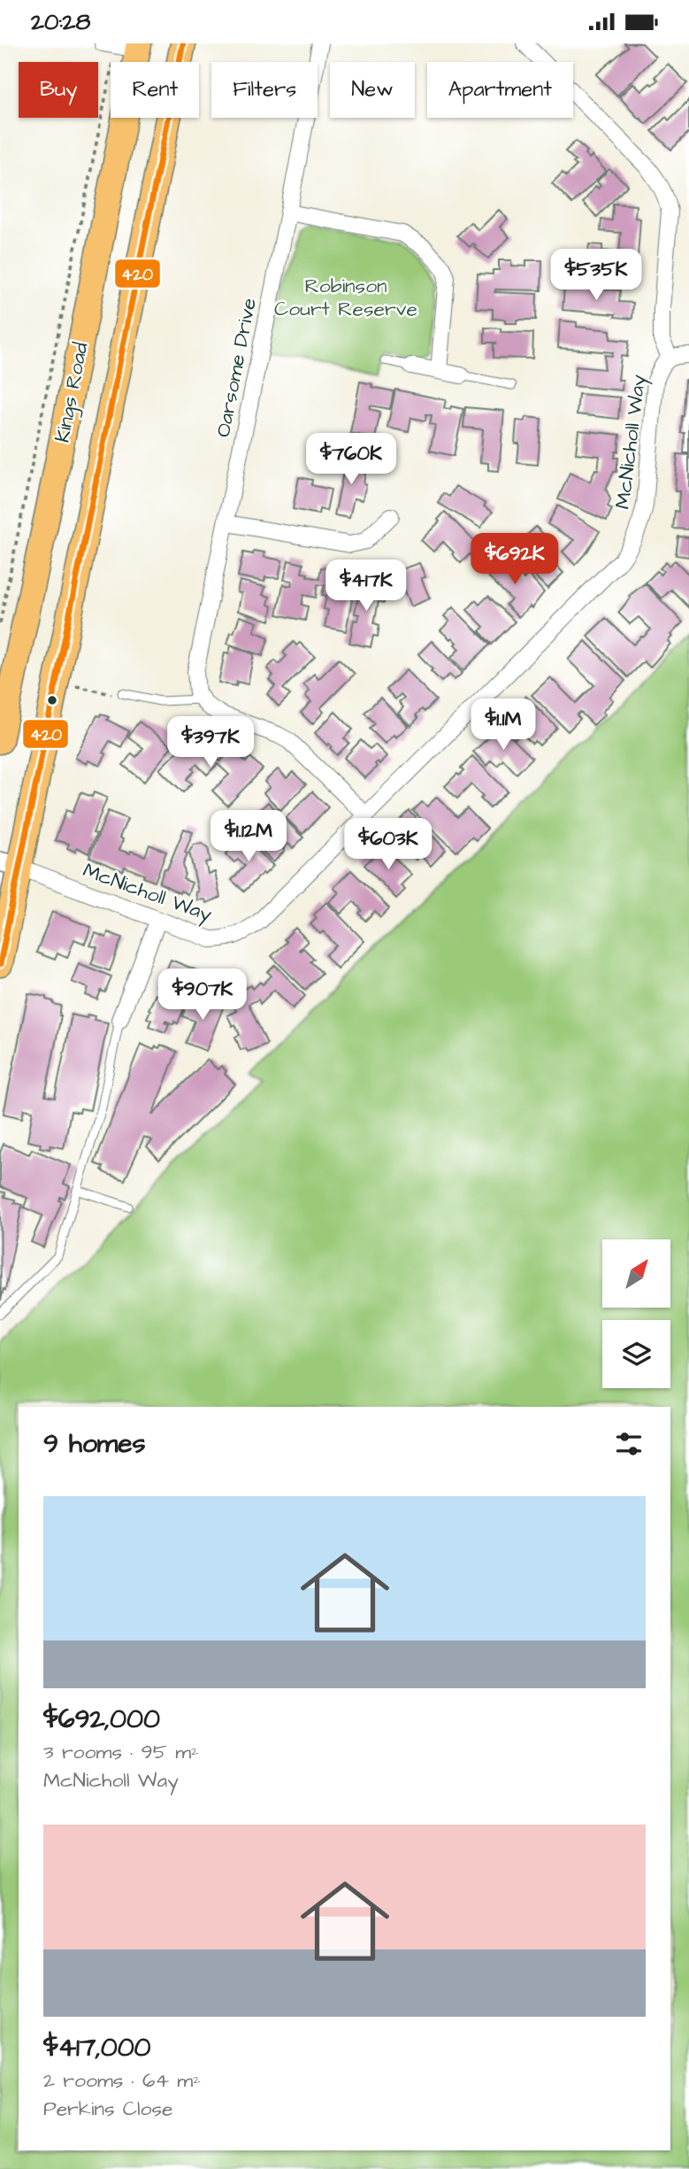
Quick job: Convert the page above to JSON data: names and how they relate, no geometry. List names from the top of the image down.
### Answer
{
  "streets": {
    "main road": ["Kings Road"],
    "street": ["Oarsome Drive", "McNicholl Way"]
  },
  "crossings": [
    ["Kings Road", "McNicholl Way"]
  ],
  "parks": ["Robinson Court Reserve"],
  "lines": ["transit line 420"],
  "north": "top right",
  "page": {
    "status": "20:28",
    "chip": [
      "Buy",
      "Rent",
      "Filters",
      "New",
      "Apartment"
    ],
    "price": [
      "$535K",
      "$760K",
      "$692K",
      "$417K",
      "$1.1M",
      "$397K",
      "$1.12M",
      "$603K",
      "$907K"
    ],
    "heading": "9 homes",
    "list": [
      {
        "name": "$692,000",
        "note": "3 rooms · 95 m² · McNicholl Way"
      },
      {
        "name": "$417,000",
        "note": "2 rooms · 64 m² · Perkins Close"
      }
    ]
  }
}
